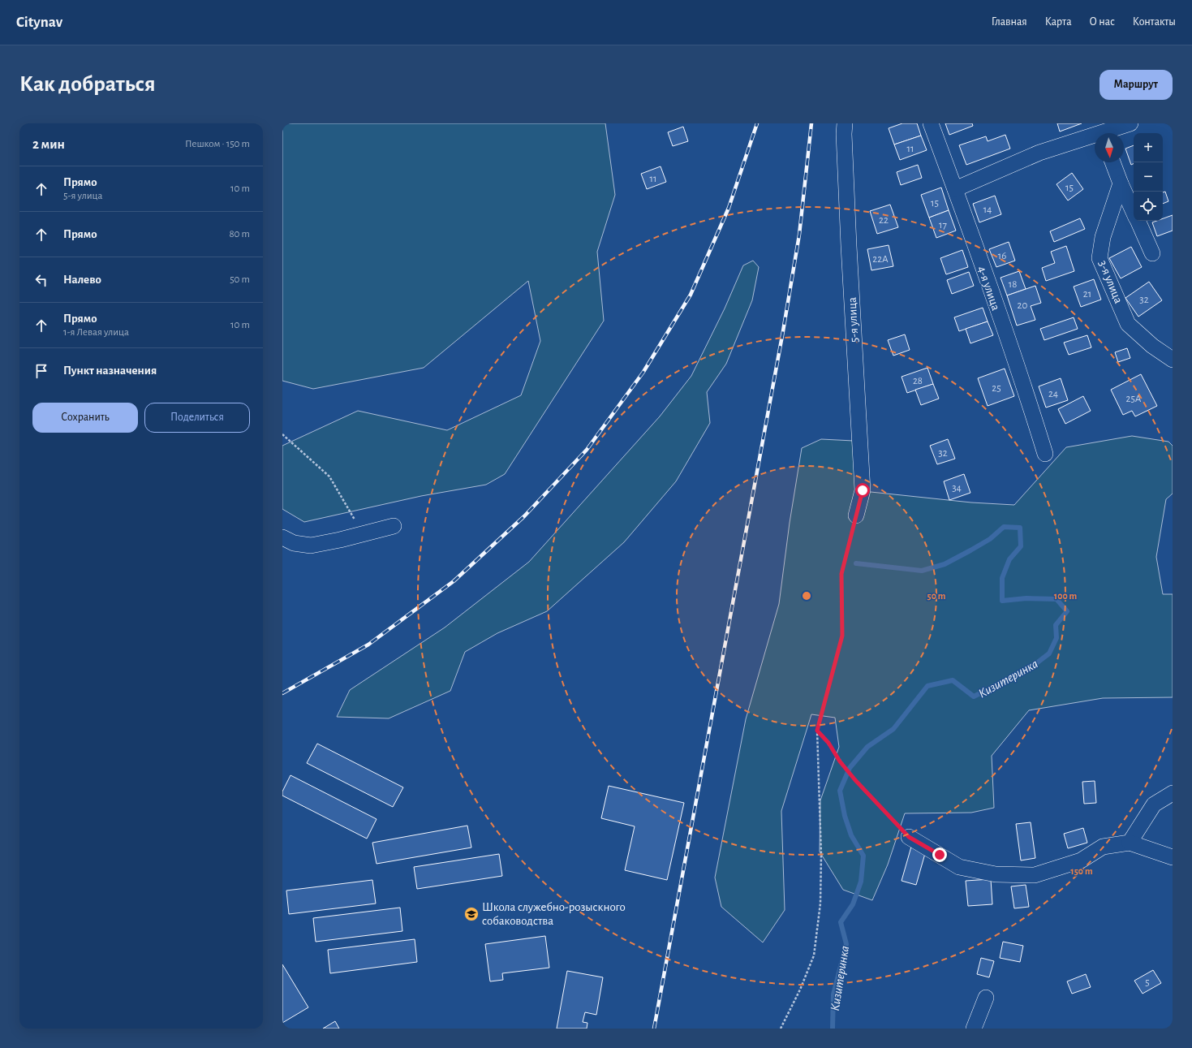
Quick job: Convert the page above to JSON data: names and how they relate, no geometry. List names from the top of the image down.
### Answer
{
  "streets": {
    "street": ["3-я улица", "4-я улица", "5-я улица"]
  },
  "water": ["Кизитеринка"],
  "places": {
    "school or university": ["Школа служебно-розыскного собаководства"]
  },
  "house_numbers": [
    "11",
    "11",
    "15",
    "15",
    "14",
    "22",
    "17",
    "16",
    "22А",
    "18",
    "21",
    "32",
    "20",
    "28",
    "25",
    "24",
    "25А",
    "32",
    "34",
    "5"
  ],
  "north": "bottom",
  "page": {
    "header": "Citynav",
    "nav": [
      "Главная",
      "Карта",
      "О нас",
      "Контакты"
    ],
    "buttons": [
      "Маршрут",
      ["Сохранить", "Поделиться"]
    ],
    "title": "Как добраться",
    "heading": ["2 мин", "Пешком · 150 m"],
    "map_buttons": ["+", "−"],
    "list": [
      ["Прямо", "5-я улица", "10 m"],
      ["Прямо", "80 m"],
      ["Налево", "50 m"],
      ["Прямо", "1-я Левая улица", "10 m"],
      "Пункт назначения"
    ]
  },
  "rings": ["50 m", "100 m", "150 m"]
}
